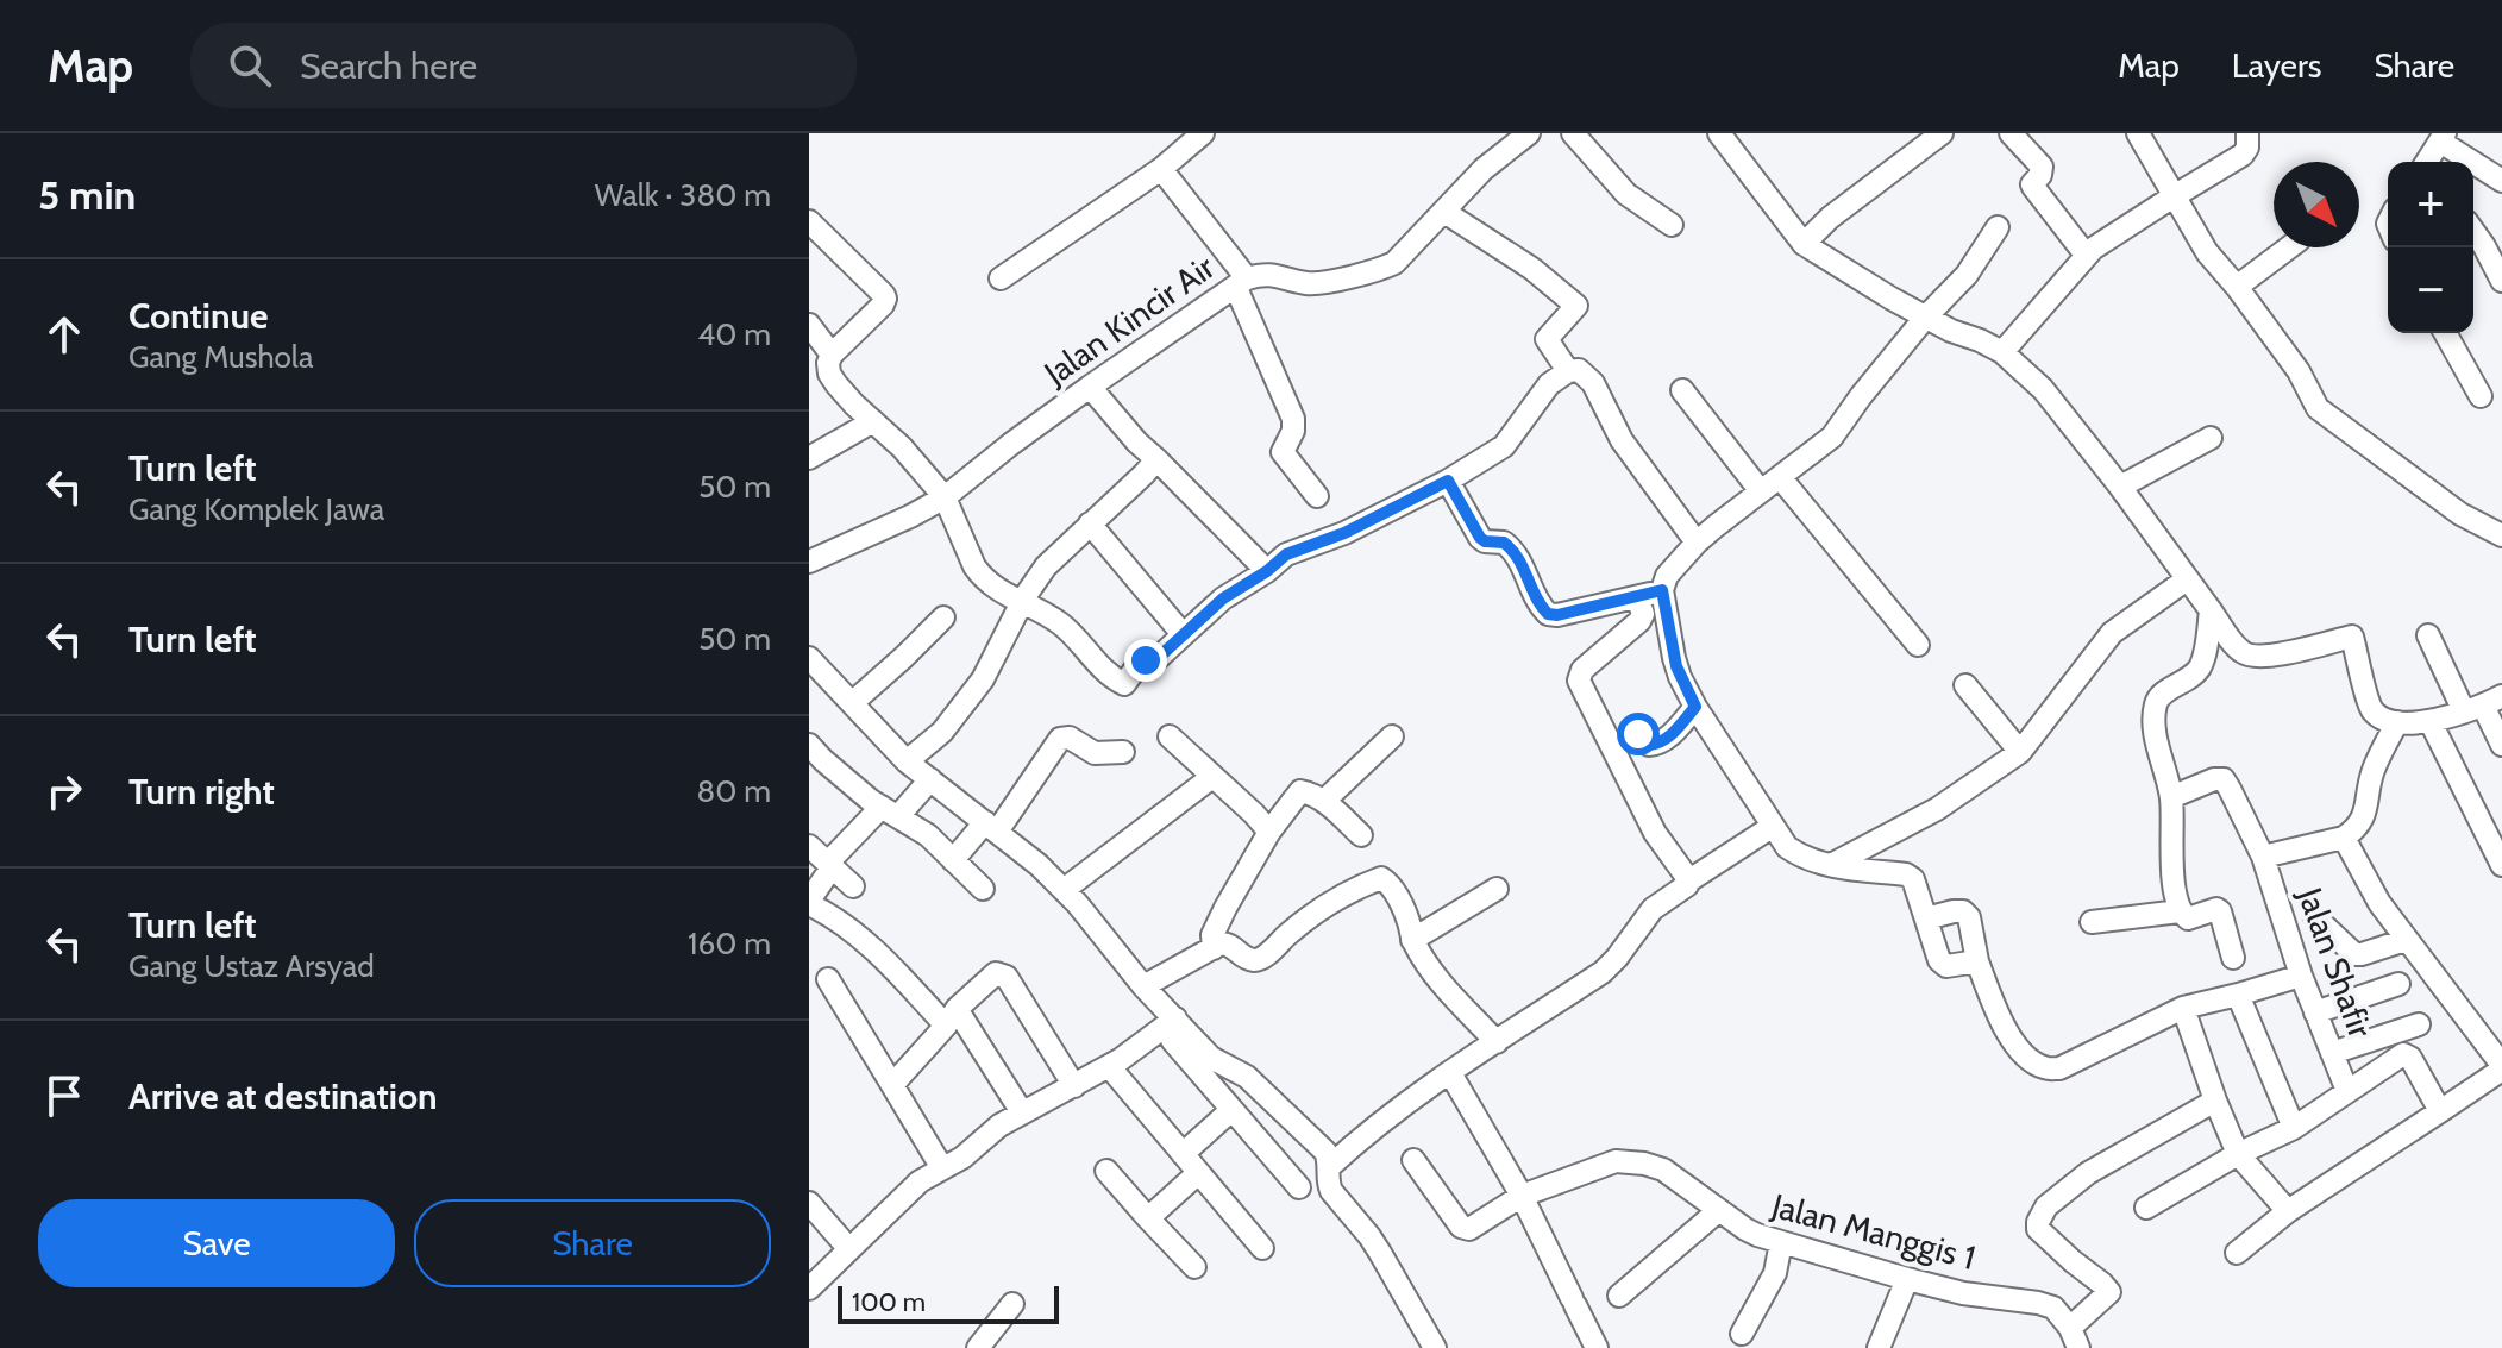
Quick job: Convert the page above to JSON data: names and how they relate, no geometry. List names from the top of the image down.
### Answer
{
  "streets": {
    "street": ["Jalan Kincir Air", "Jalan Shafir", "Jalan Manggis 1"]
  },
  "scale_bar": "100 m",
  "north": "bottom right",
  "page": {
    "header": "Map",
    "search": "Search here",
    "nav": ["Map", "Layers", "Share"],
    "heading": ["5 min", "Walk · 380 m"],
    "map_buttons": ["+", "−"],
    "list": [
      ["Continue", "Gang Mushola", "40 m"],
      ["Turn left", "Gang Komplek Jawa", "50 m"],
      ["Turn left", "50 m"],
      ["Turn right", "80 m"],
      ["Turn left", "Gang Ustaz Arsyad", "160 m"],
      "Arrive at destination"
    ],
    "buttons": ["Save", "Share"],
    "scale": "100 m"
  }
}
